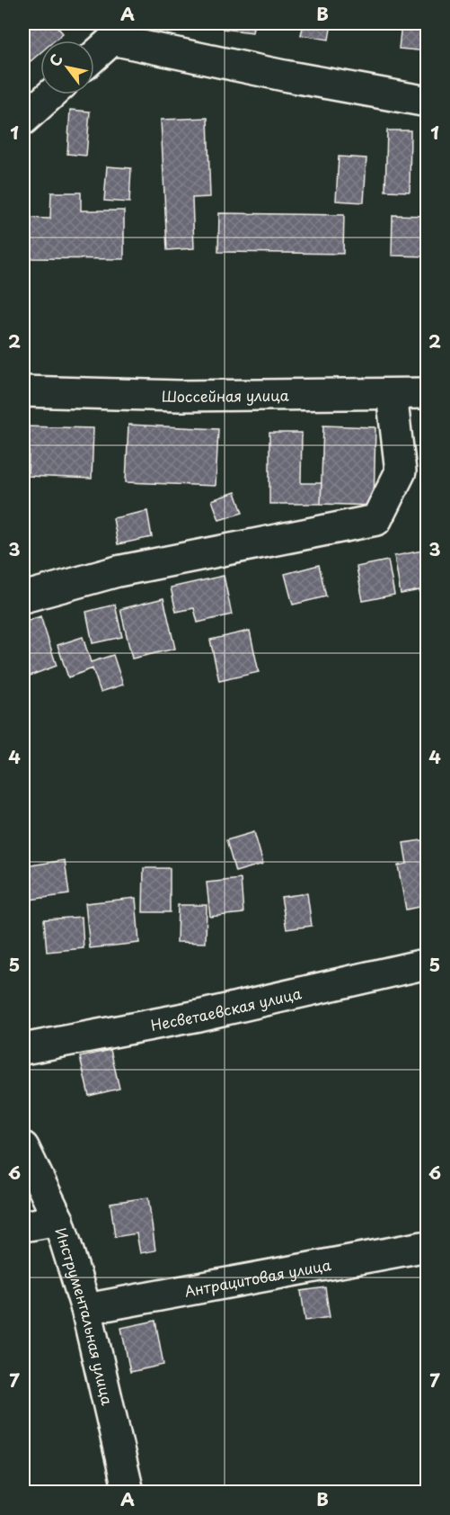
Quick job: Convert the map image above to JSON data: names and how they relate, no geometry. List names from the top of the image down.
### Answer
{
  "streets": {
    "street": [
      "Шоссейная улица",
      "Несветаевская улица",
      "Антрацитовая улица",
      "Инструментальная улица"
    ]
  },
  "crossings": [
    ["Антрацитовая улица", "Инструментальная улица"]
  ],
  "north": "top left",
  "grid": {
    "columns": ["A", "B"],
    "rows": [
      "1",
      "2",
      "3",
      "4",
      "5",
      "6",
      "7"
    ]
  }
}
